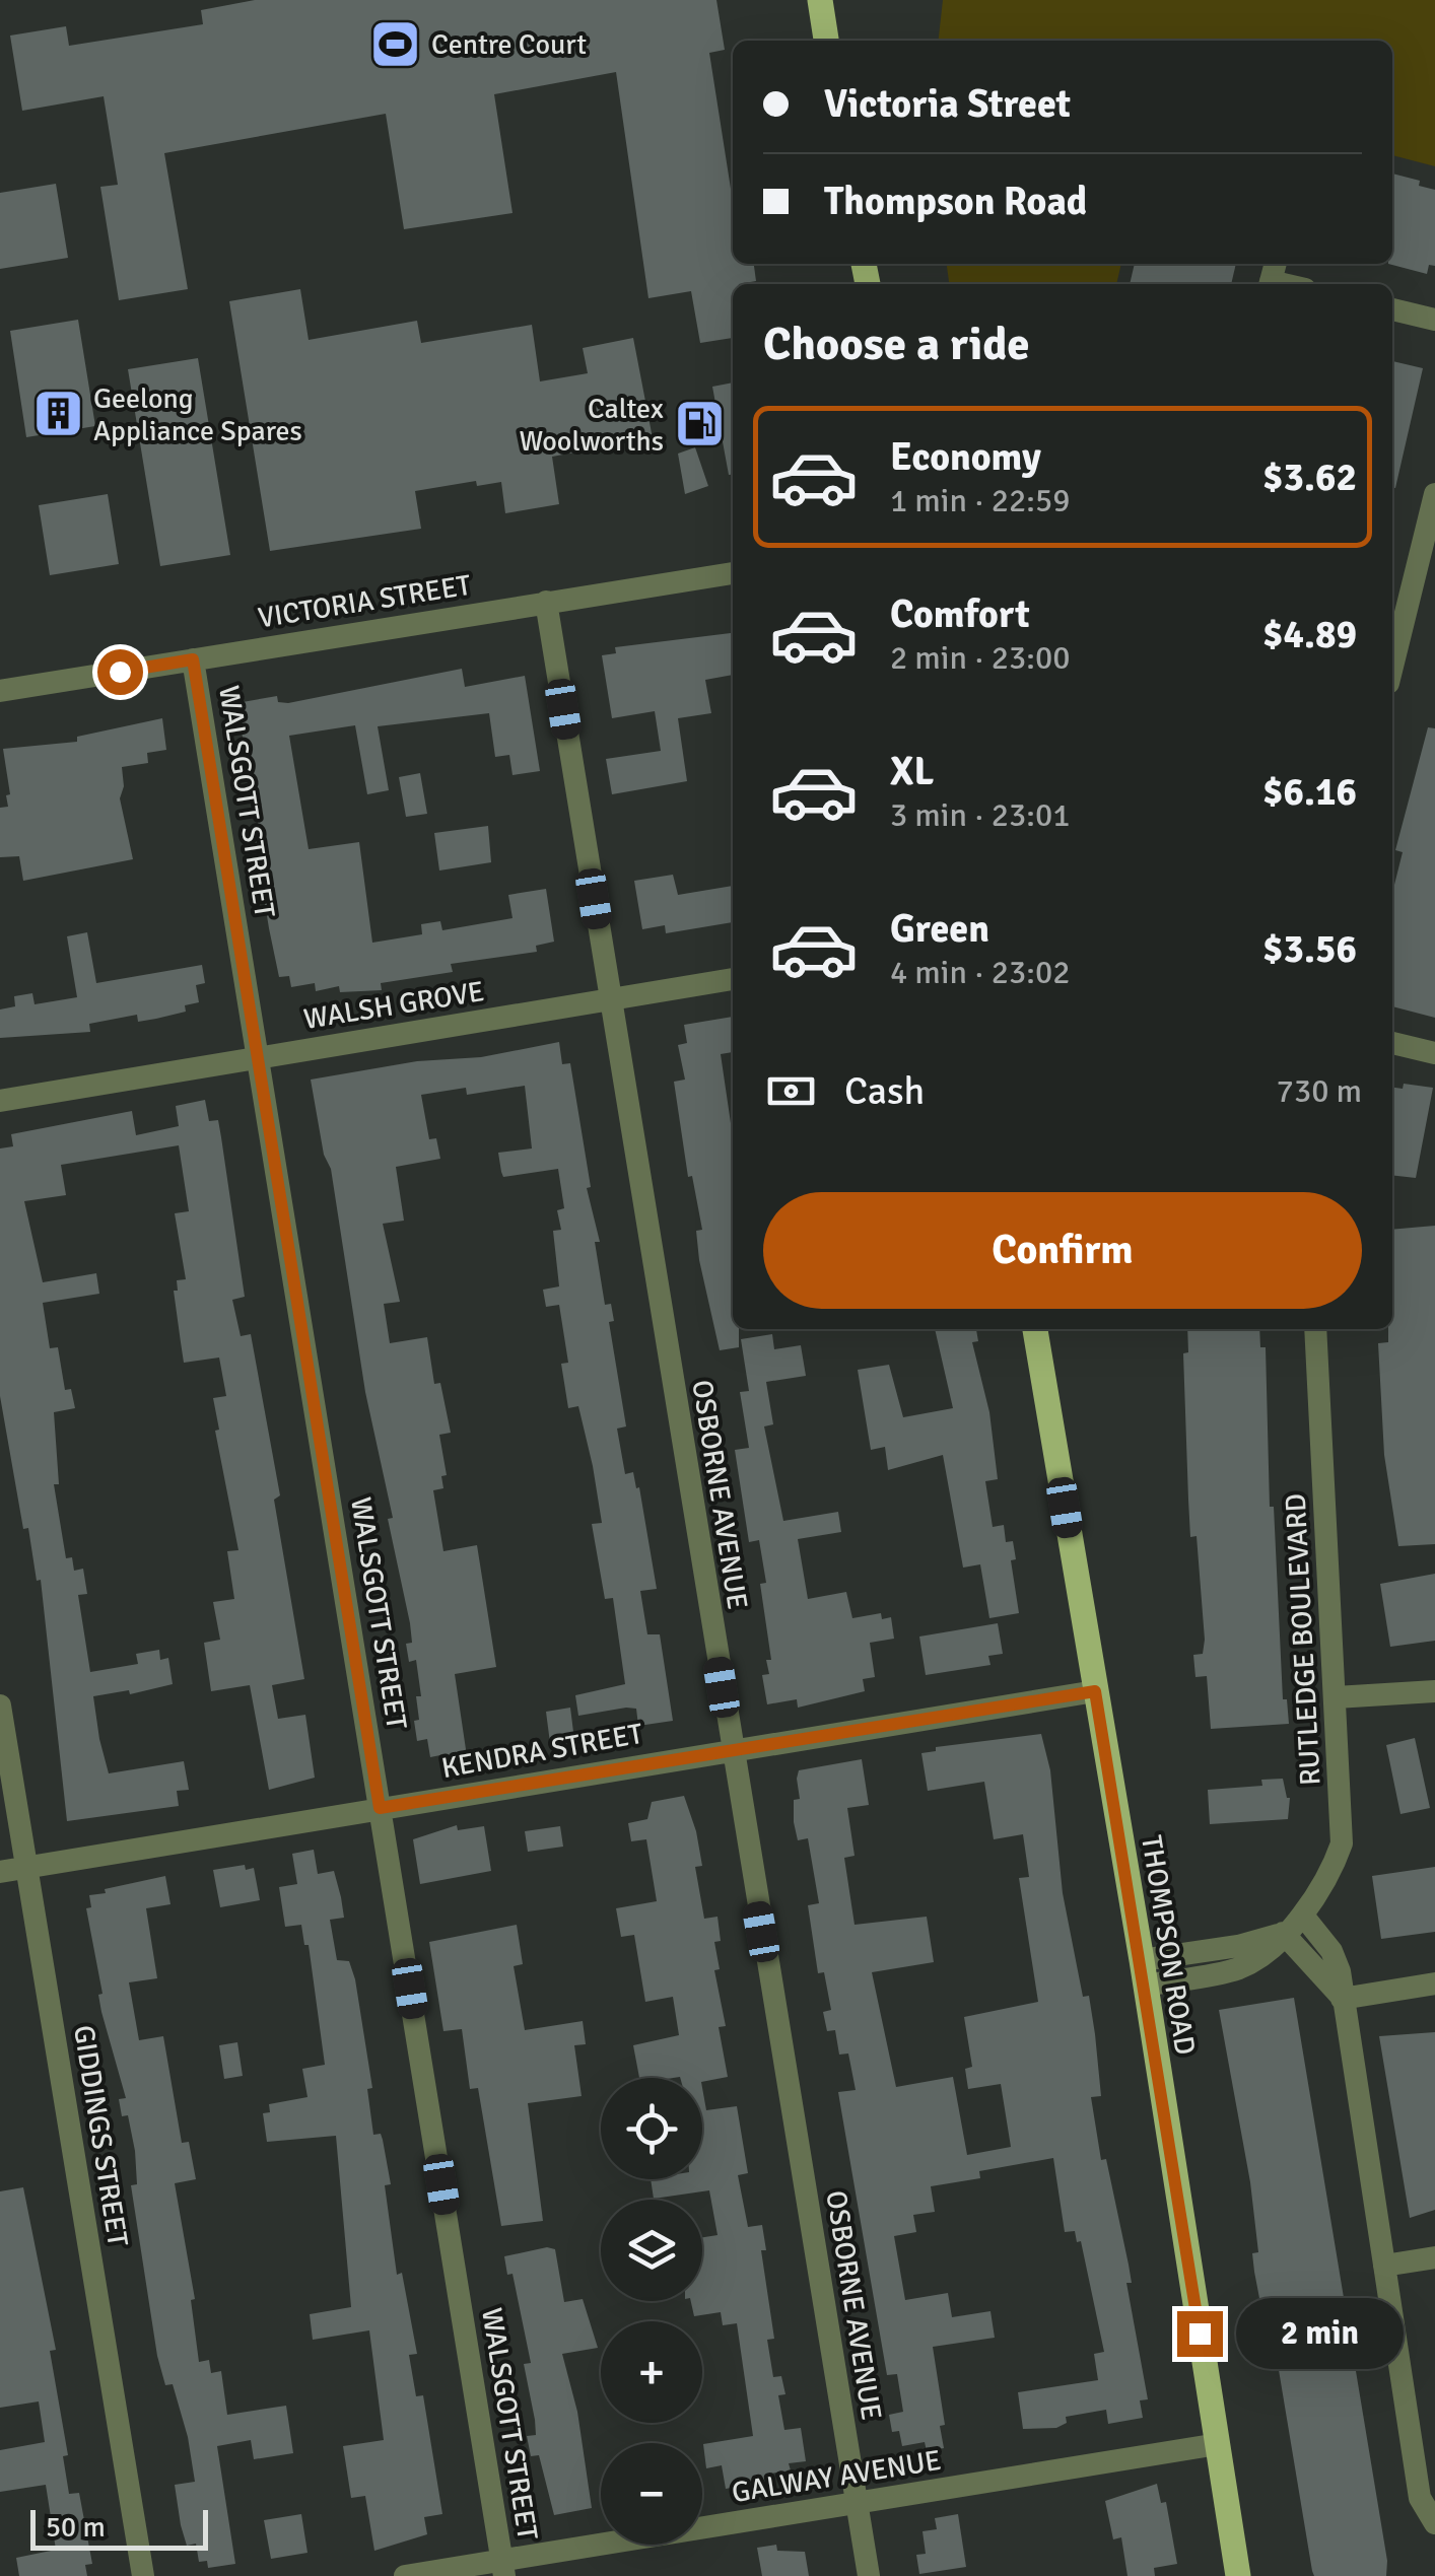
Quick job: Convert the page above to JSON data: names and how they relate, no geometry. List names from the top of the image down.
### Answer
{
  "streets": {
    "main road": ["THOMPSON ROAD"],
    "street": [
      "VICTORIA STREET",
      "WALSGOTT STREET",
      "WALSH GROVE",
      "OSBORNE AVENUE",
      "RUTLEDGE BOULEVARD",
      "KENDRA STREET",
      "GIDDINGS STREET",
      "GALWAY AVENUE"
    ]
  },
  "crossings": [
    ["VICTORIA STREET", "WALSGOTT STREET"],
    ["VICTORIA STREET", "OSBORNE AVENUE"],
    ["WALSGOTT STREET", "WALSH GROVE"],
    ["WALSGOTT STREET", "KENDRA STREET"],
    ["WALSGOTT STREET", "GALWAY AVENUE"],
    ["WALSH GROVE", "OSBORNE AVENUE"],
    ["OSBORNE AVENUE", "KENDRA STREET"],
    ["OSBORNE AVENUE", "GALWAY AVENUE"],
    ["RUTLEDGE BOULEVARD", "THOMPSON ROAD"],
    ["KENDRA STREET", "THOMPSON ROAD"],
    ["KENDRA STREET", "GIDDINGS STREET"],
    ["THOMPSON ROAD", "GALWAY AVENUE"]
  ],
  "places": {
    "sports": ["Centre Court"],
    "building": ["Geelong Appliance Spares"],
    "fuel station": ["Caltex Woolworths"]
  },
  "scale_bar": "50 m",
  "page": {
    "banner": ["Victoria Street", "Thompson Road"],
    "heading": "Choose a ride",
    "list": [
      {
        "name": "Economy",
        "note": "1 min · 22:59",
        "value": "$3.62"
      },
      {
        "name": "Comfort",
        "note": "2 min · 23:00",
        "value": "$4.89"
      },
      {
        "name": "XL",
        "note": "3 min · 23:01",
        "value": "$6.16"
      },
      {
        "name": "Green",
        "note": "4 min · 23:02",
        "value": "$3.56"
      }
    ],
    "pay": ["Cash", "730 m"],
    "buttons": "Confirm",
    "map_buttons": ["+", "−"],
    "bubble": "2 min",
    "scale": "50 m"
  }
}
